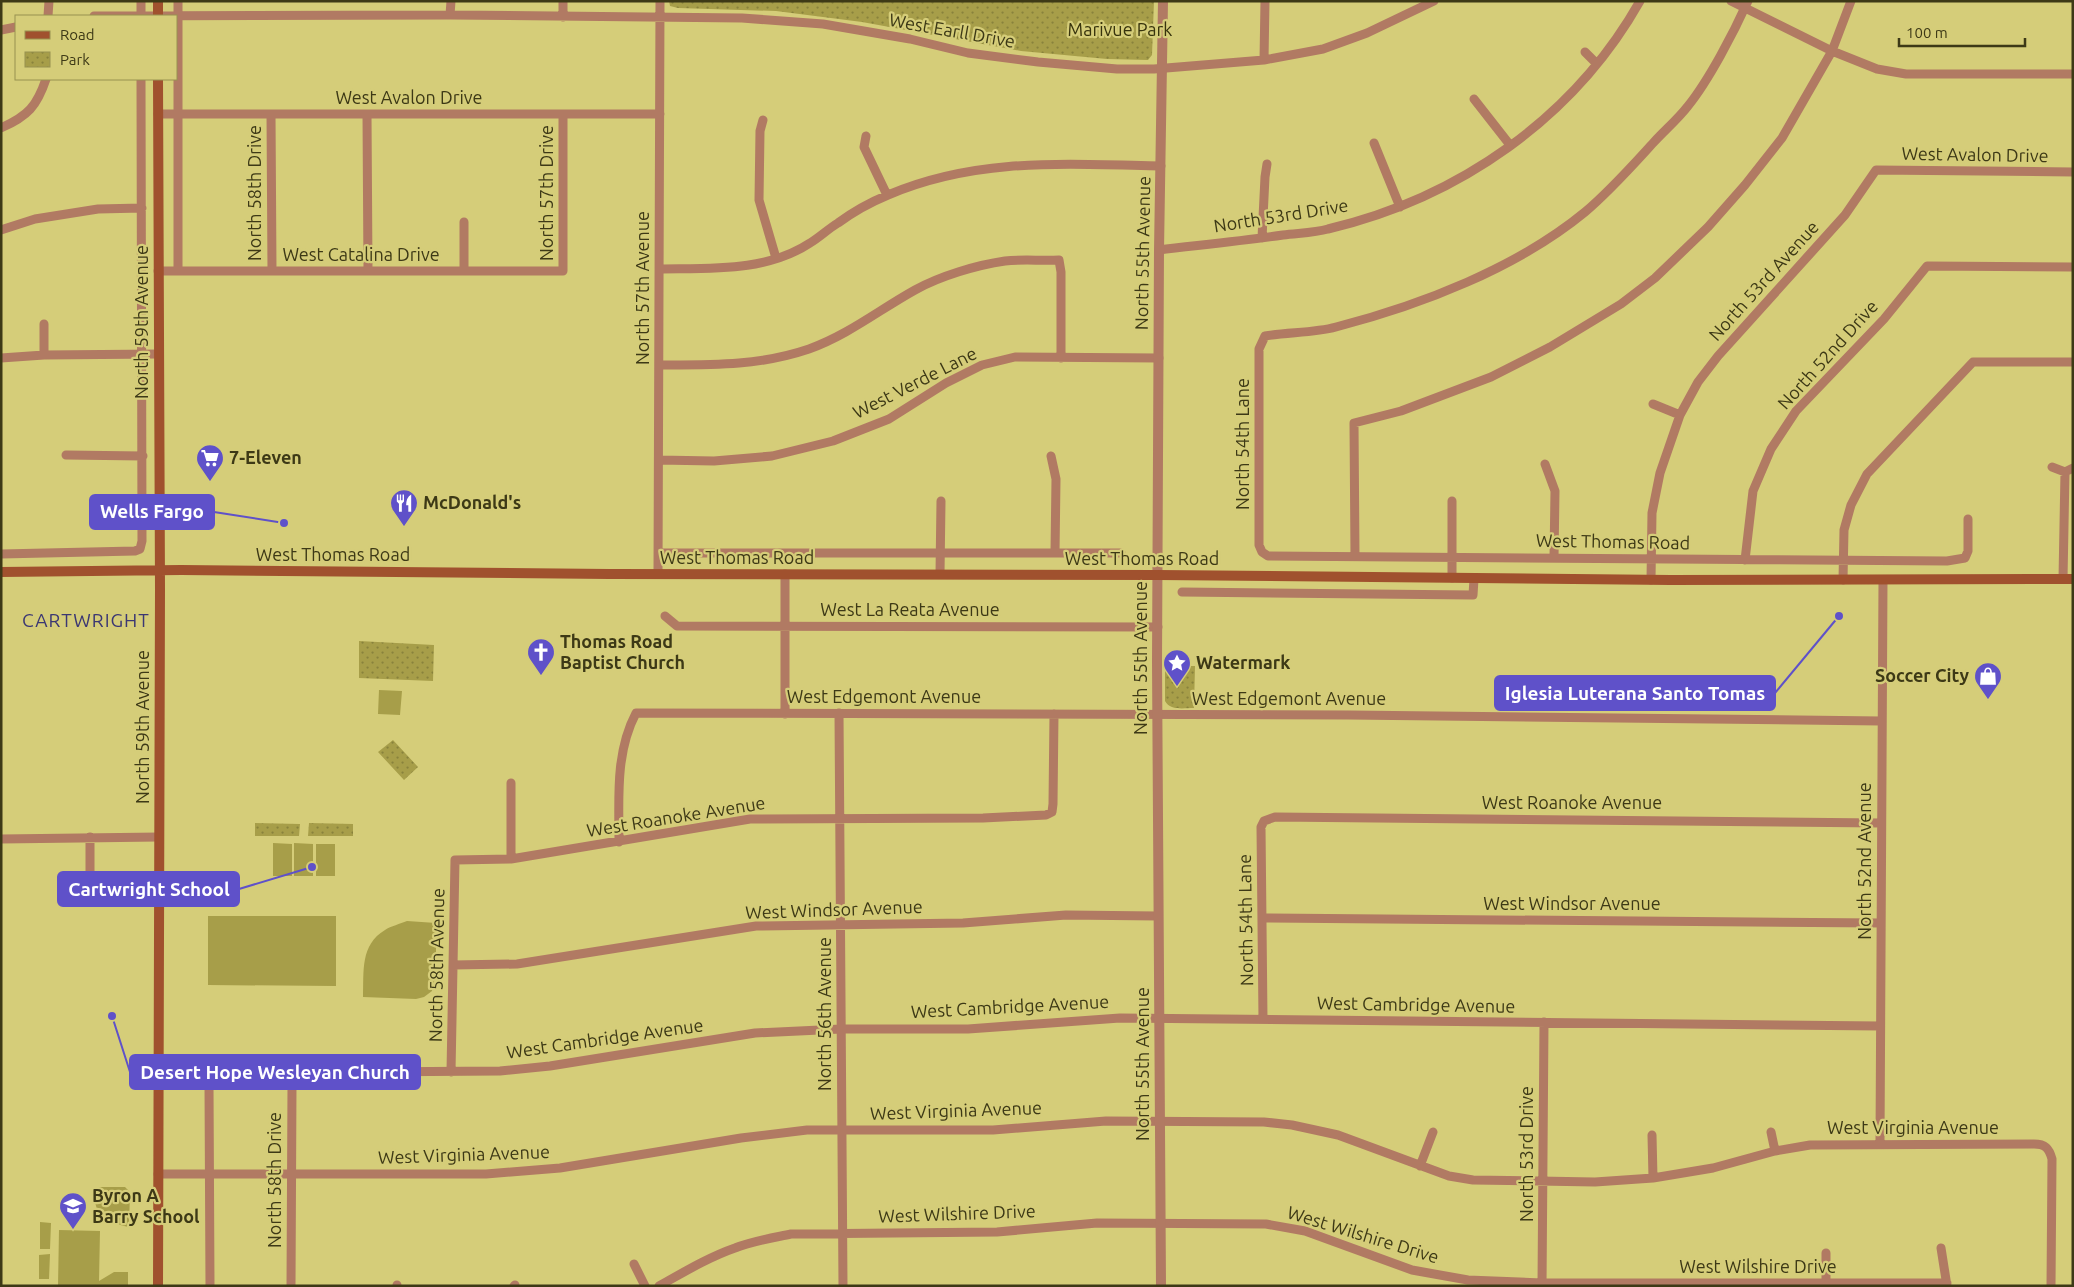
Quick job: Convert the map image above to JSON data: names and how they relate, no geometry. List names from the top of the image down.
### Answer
{
  "streets": {
    "main road": ["North 59th Avenue", "West Thomas Road"],
    "street": [
      "West Earll Drive",
      "West Avalon Drive",
      "North 58th Drive",
      "North 57th Drive",
      "North 53rd Drive",
      "North 55th Avenue",
      "West Catalina Drive",
      "North 53rd Avenue",
      "North 57th Avenue",
      "North 52nd Drive",
      "West Verde Lane",
      "North 54th Lane",
      "West La Reata Avenue",
      "West Edgemont Avenue",
      "West Roanoke Avenue",
      "North 52nd Avenue",
      "West Windsor Avenue",
      "North 58th Avenue",
      "West Cambridge Avenue",
      "North 56th Avenue",
      "West Virginia Avenue",
      "West Wilshire Drive"
    ]
  },
  "crossings": [
    ["West Earll Drive", "North 55th Avenue"],
    ["West Earll Drive", "North 57th Avenue"],
    ["West Earll Drive", "North 59th Avenue"],
    ["West Avalon Drive", "North 58th Drive"],
    ["West Avalon Drive", "North 57th Drive"],
    ["West Avalon Drive", "North 53rd Avenue"],
    ["West Avalon Drive", "North 57th Avenue"],
    ["West Avalon Drive", "North 59th Avenue"],
    ["North 58th Drive", "West Catalina Drive"],
    ["North 58th Drive", "West Cambridge Avenue"],
    ["North 58th Drive", "West Virginia Avenue"],
    ["North 57th Drive", "West Catalina Drive"],
    ["North 53rd Drive", "North 55th Avenue"],
    ["North 53rd Drive", "West Cambridge Avenue"],
    ["North 53rd Drive", "West Virginia Avenue"],
    ["North 53rd Drive", "West Wilshire Drive"],
    ["North 55th Avenue", "West Verde Lane"],
    ["North 55th Avenue", "West Thomas Road"],
    ["North 55th Avenue", "West La Reata Avenue"],
    ["North 55th Avenue", "West Edgemont Avenue"],
    ["North 55th Avenue", "West Windsor Avenue"],
    ["North 55th Avenue", "West Cambridge Avenue"],
    ["North 55th Avenue", "West Virginia Avenue"],
    ["North 55th Avenue", "West Wilshire Drive"],
    ["West Catalina Drive", "North 59th Avenue"],
    ["North 53rd Avenue", "West Thomas Road"],
    ["North 57th Avenue", "West Verde Lane"],
    ["North 57th Avenue", "West Thomas Road"],
    ["North 59th Avenue", "West Thomas Road"],
    ["North 59th Avenue", "West Virginia Avenue"],
    ["North 52nd Drive", "West Thomas Road"],
    ["North 54th Lane", "West Thomas Road"],
    ["North 54th Lane", "West Roanoke Avenue"],
    ["North 54th Lane", "West Windsor Avenue"],
    ["North 54th Lane", "West Cambridge Avenue"],
    ["West Thomas Road", "North 52nd Avenue"],
    ["West Edgemont Avenue", "West Roanoke Avenue"],
    ["West Edgemont Avenue", "North 52nd Avenue"],
    ["West Edgemont Avenue", "North 56th Avenue"],
    ["West Roanoke Avenue", "North 52nd Avenue"],
    ["West Roanoke Avenue", "North 58th Avenue"],
    ["West Roanoke Avenue", "North 56th Avenue"],
    ["North 52nd Avenue", "West Windsor Avenue"],
    ["North 52nd Avenue", "West Cambridge Avenue"],
    ["North 52nd Avenue", "West Virginia Avenue"],
    ["West Windsor Avenue", "North 58th Avenue"],
    ["West Windsor Avenue", "North 56th Avenue"],
    ["North 58th Avenue", "West Cambridge Avenue"],
    ["West Cambridge Avenue", "North 56th Avenue"],
    ["North 56th Avenue", "West Virginia Avenue"],
    ["North 56th Avenue", "West Wilshire Drive"]
  ],
  "districts": ["CARTWRIGHT"],
  "parks": ["Marivue Park"],
  "places": {
    "supermarket": ["7-Eleven"],
    "other": [
      "Wells Fargo",
      "Iglesia Luterana Santo Tomas",
      "Cartwright School",
      "Desert Hope Wesleyan Church"
    ],
    "restaurant": ["McDonald's"],
    "church": ["Thomas Road Baptist Church"],
    "place": ["Watermark"],
    "shop": ["Soccer City"],
    "school or university": ["Byron A Barry School"]
  },
  "legend": ["Road", "Park"],
  "scale_bar": "100 m"
}
